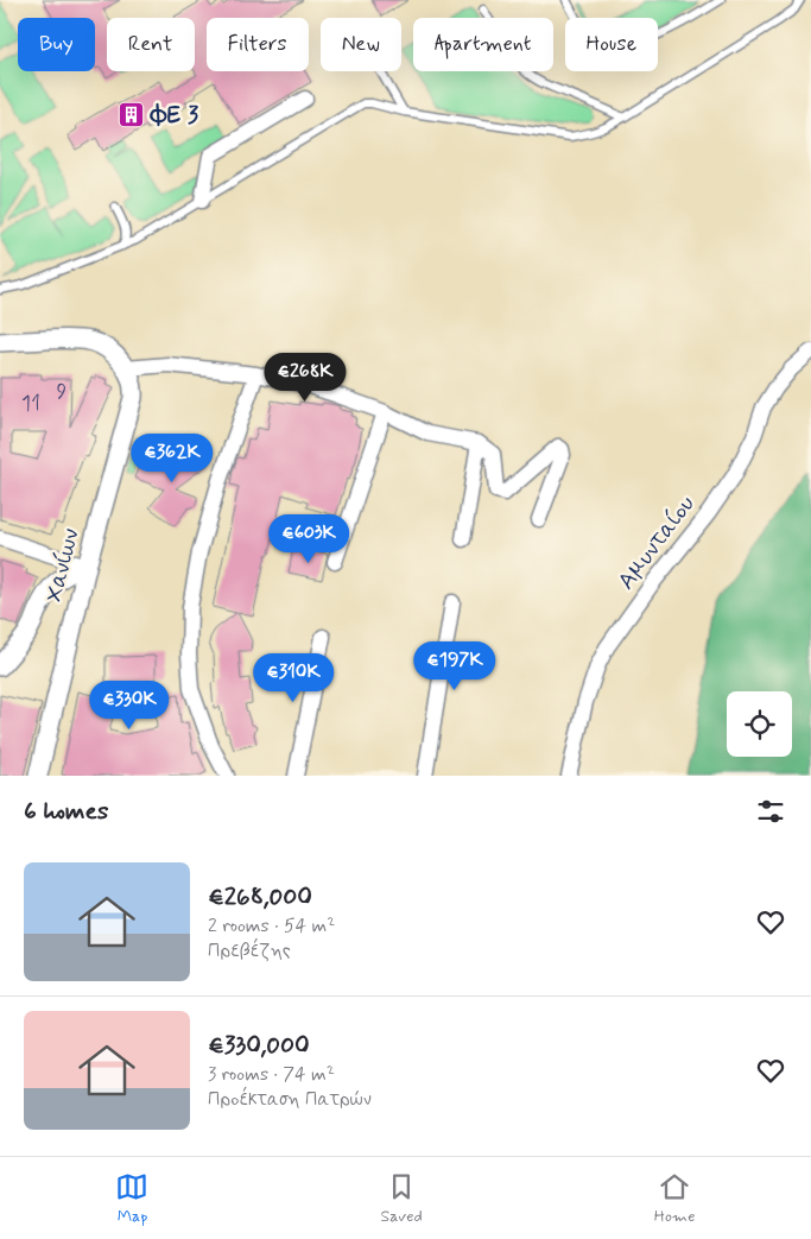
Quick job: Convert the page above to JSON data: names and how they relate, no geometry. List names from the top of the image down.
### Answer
{
  "streets": {
    "street": ["Αμυνταίου", "Χανίων"]
  },
  "places": {
    "building": ["ΦΕ 3"]
  },
  "house_numbers": ["9", "11"],
  "page": {
    "chip": [
      "Buy",
      "Rent",
      "Filters",
      "New",
      "Apartment",
      "House"
    ],
    "price": [
      "€268K",
      "€362K",
      "€603K",
      "€197K",
      "€310K",
      "€330K"
    ],
    "heading": "6 homes",
    "list": [
      {
        "name": "€268,000",
        "note": "2 rooms · 54 m² · Πρεβέζης"
      },
      {
        "name": "€330,000",
        "note": "3 rooms · 74 m² · Προέκταση Πατρών"
      }
    ],
    "tabs": ["Map", "Saved", "Home"]
  }
}
